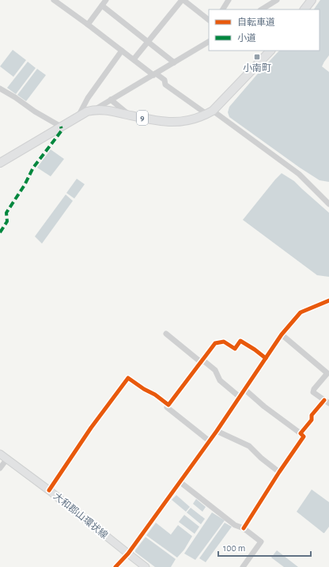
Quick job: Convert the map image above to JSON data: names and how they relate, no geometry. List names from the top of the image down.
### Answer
{
  "streets": {
    "main road": ["9", "大和郡山環状線"]
  },
  "places": {
    "transit": ["小南町"]
  },
  "legend": ["自転車道", "小道"],
  "scale_bar": "100 m"
}
